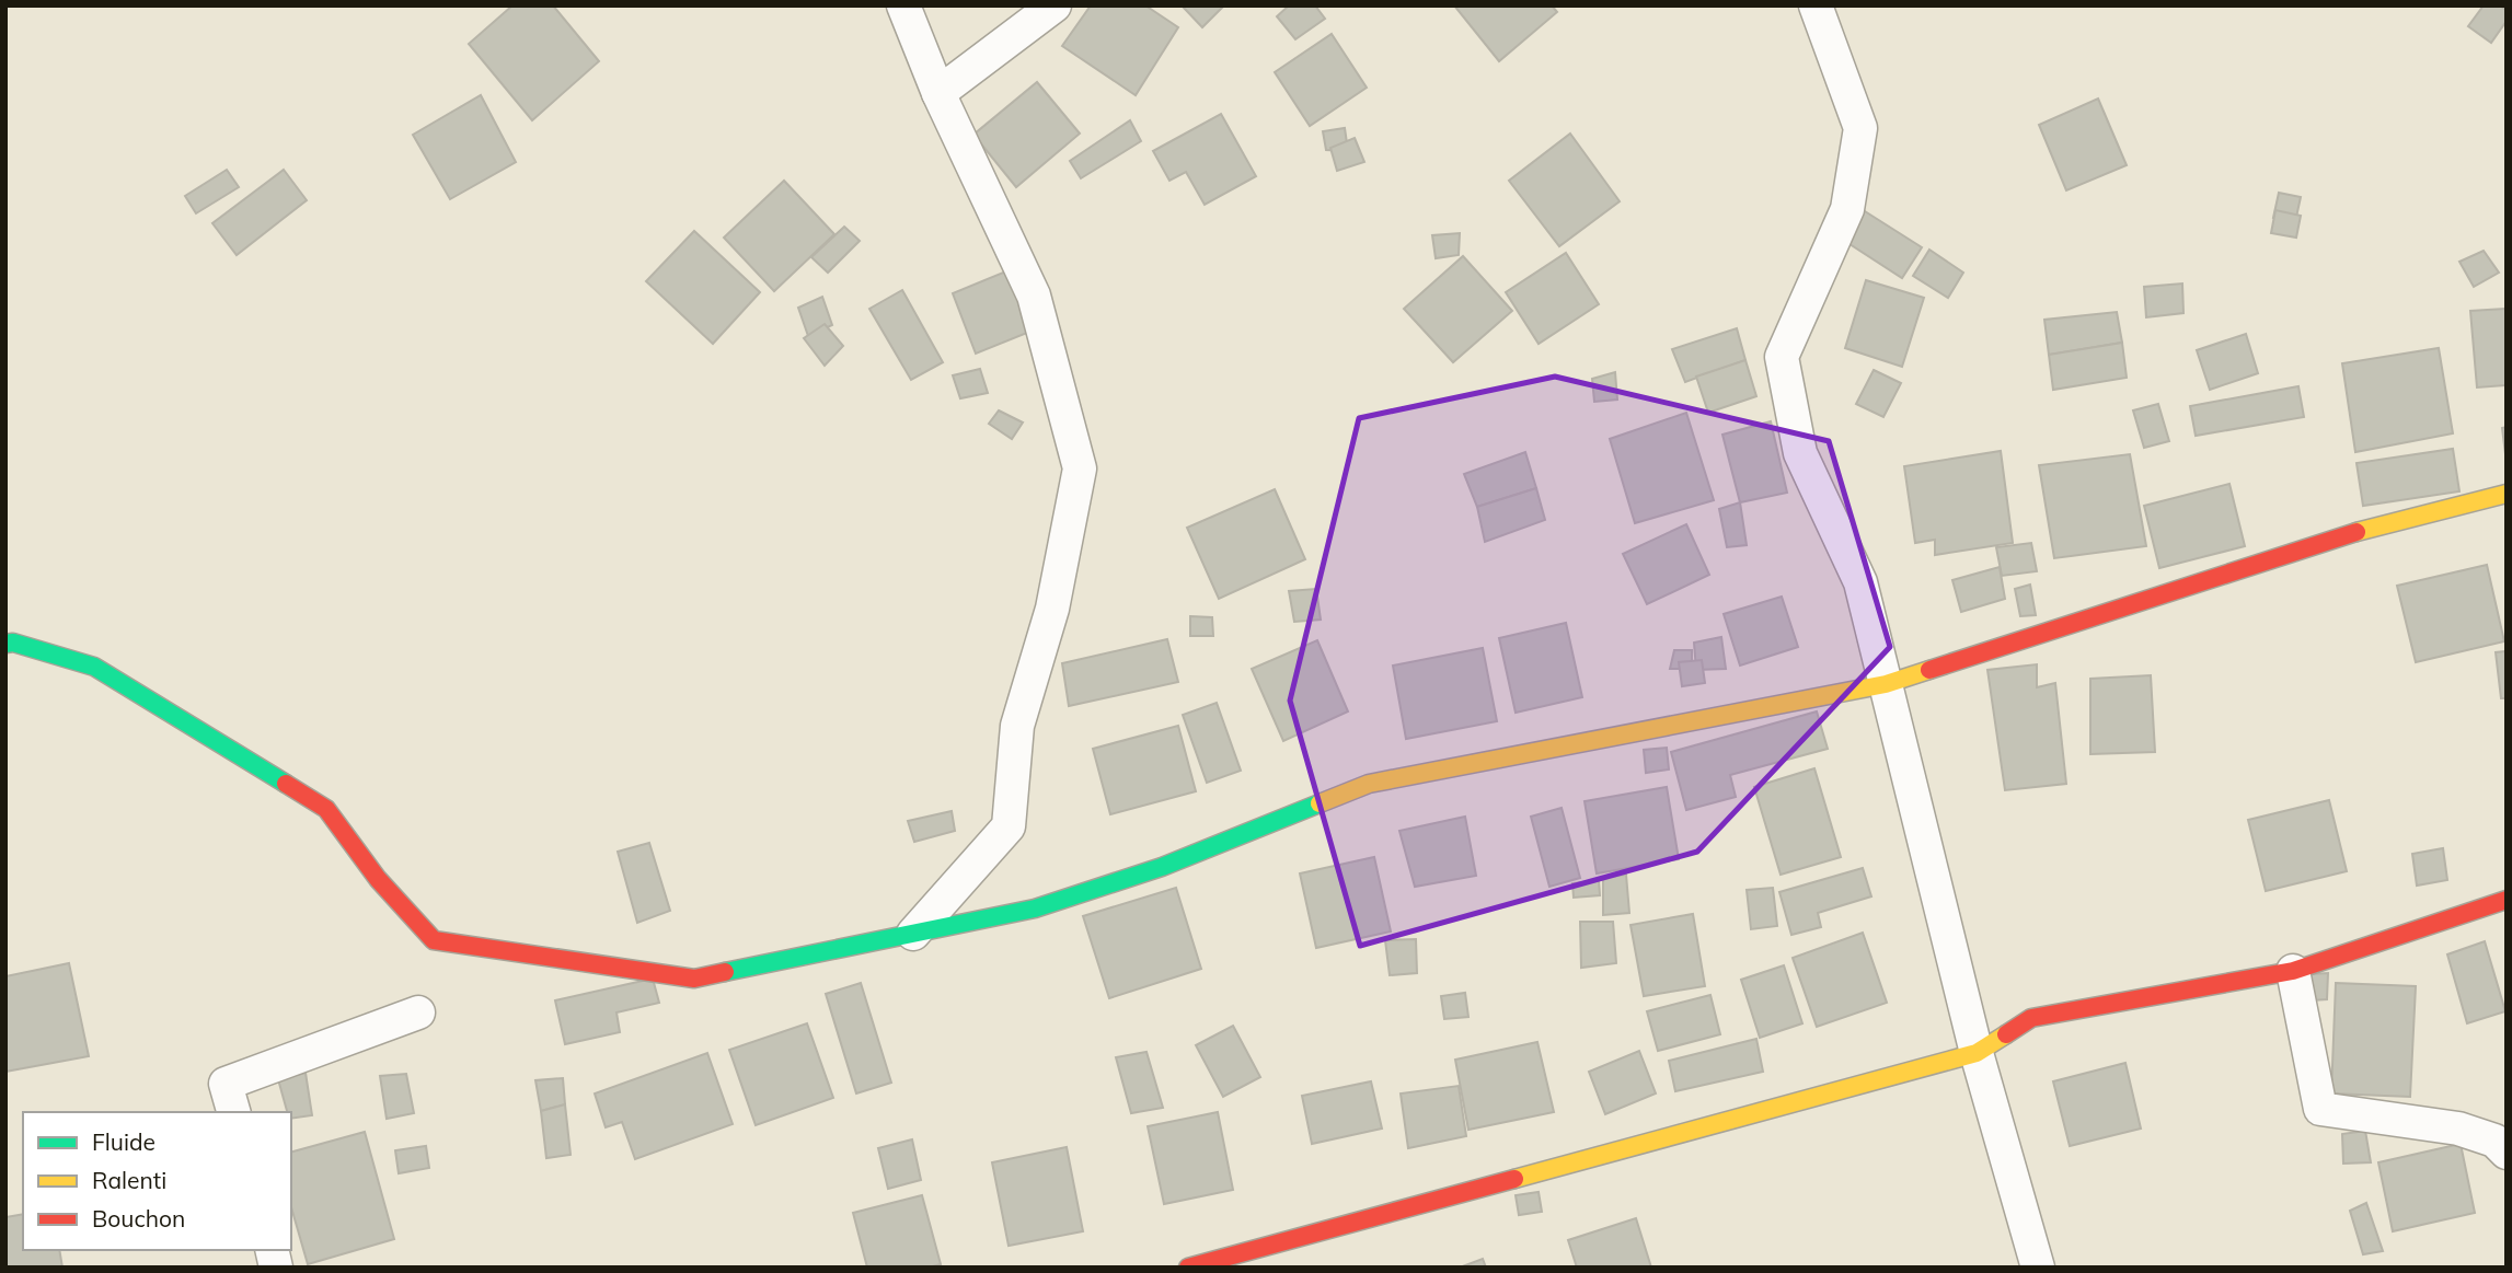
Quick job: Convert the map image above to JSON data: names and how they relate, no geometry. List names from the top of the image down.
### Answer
{
  "legend": ["Fluide", "Ralenti", "Bouchon"]
}
